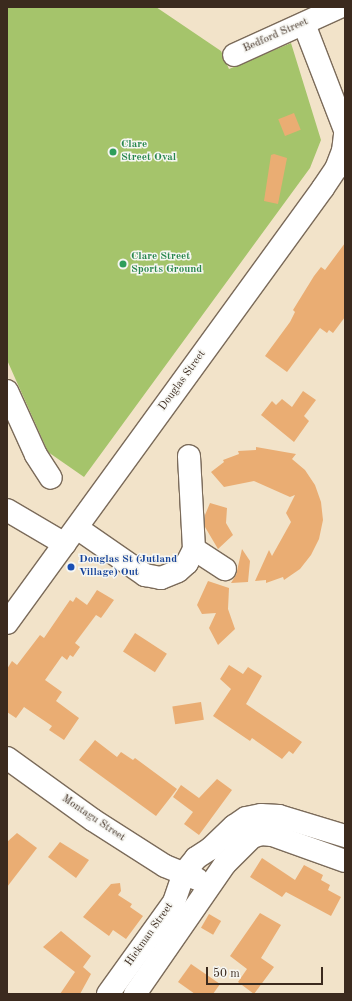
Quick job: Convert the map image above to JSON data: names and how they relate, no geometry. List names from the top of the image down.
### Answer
{
  "streets": {
    "street": [
      "Bedford Street",
      "Douglas Street",
      "Montagu Street",
      "Hickman Street"
    ]
  },
  "crossings": [
    ["Montagu Street", "Hickman Street"]
  ],
  "places": ["Clare Street Oval", "Clare Street Sports Ground", "Douglas St (Jutland Village) Out"],
  "scale_bar": "50 m"
}
